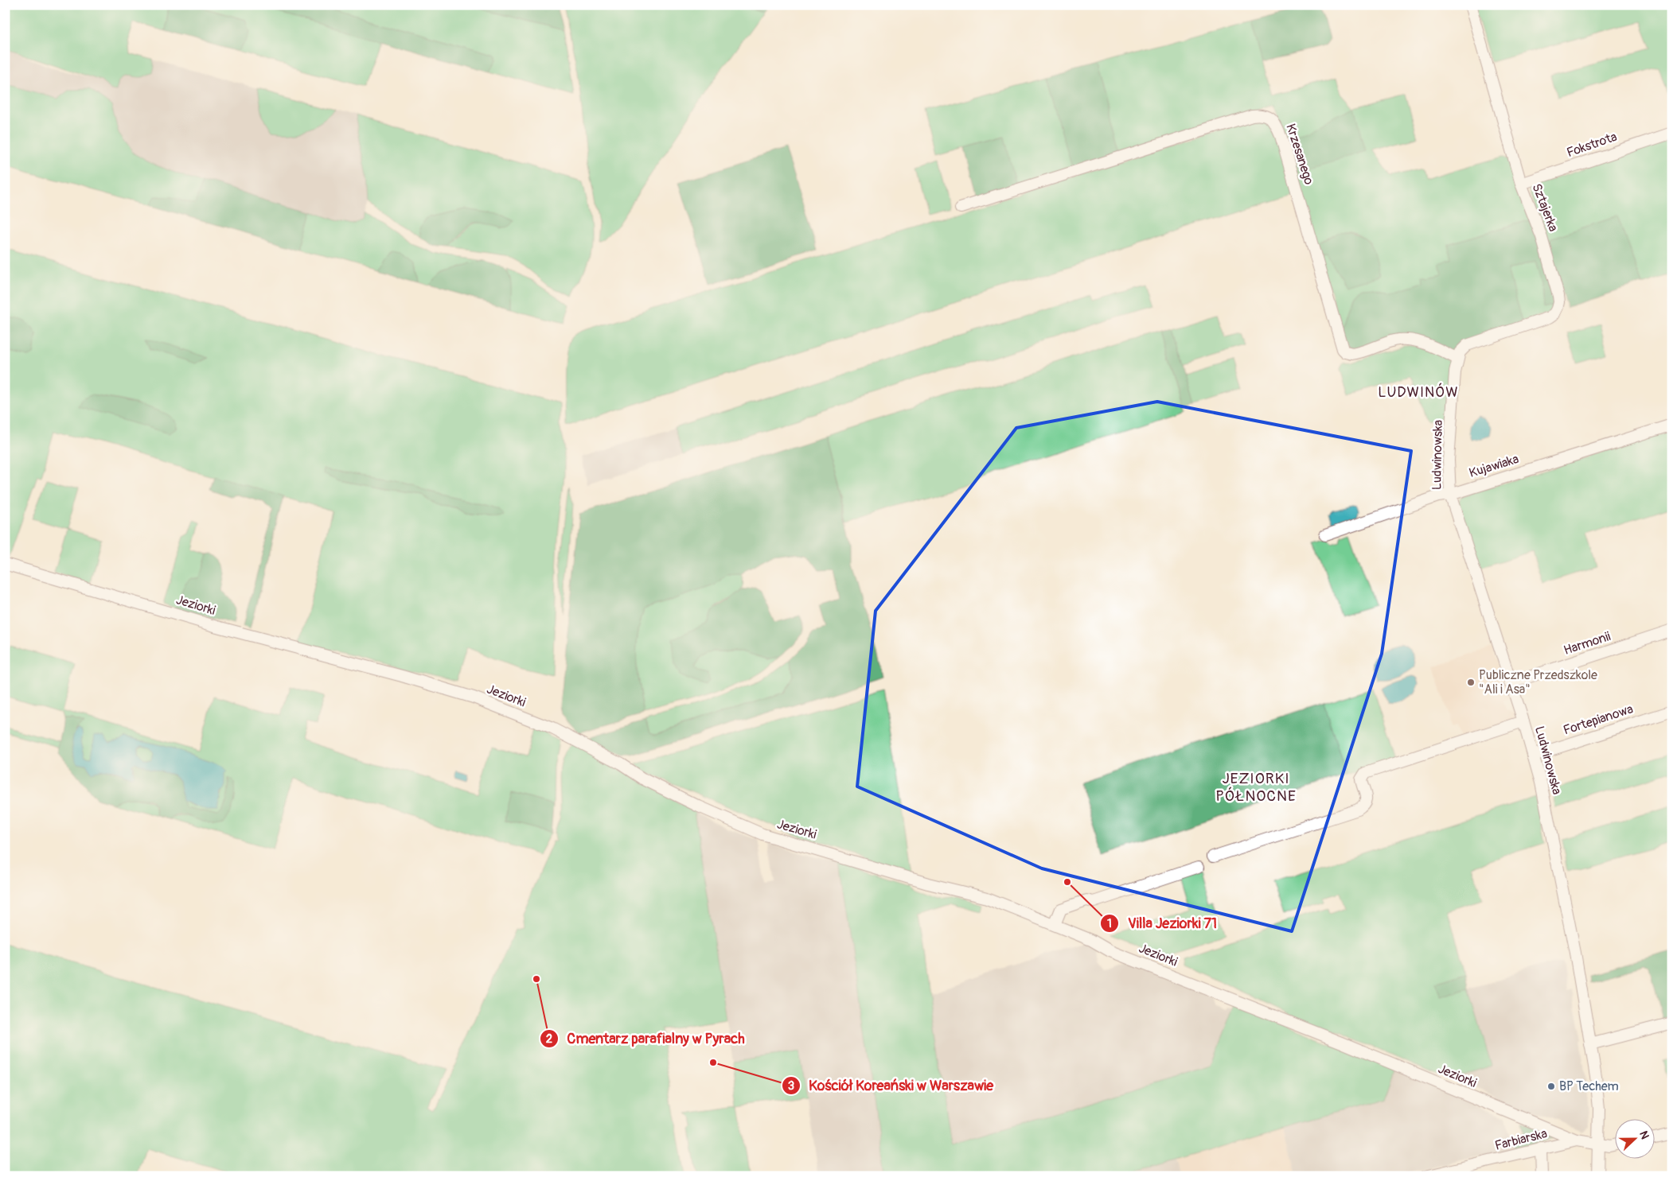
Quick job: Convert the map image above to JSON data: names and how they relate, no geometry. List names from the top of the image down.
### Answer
{
  "streets": {
    "street": [
      "Fokstrota",
      "Krzesanego",
      "Sztajerka",
      "Ludwinowska",
      "Kujawiaka",
      "Jeziorki",
      "Harmonii",
      "Fortepianowa",
      "Farbiarska"
    ]
  },
  "crossings": [
    ["Fokstrota", "Sztajerka"],
    ["Krzesanego", "Sztajerka"],
    ["Krzesanego", "Ludwinowska"],
    ["Sztajerka", "Ludwinowska"],
    ["Ludwinowska", "Kujawiaka"],
    ["Ludwinowska", "Harmonii"],
    ["Ludwinowska", "Fortepianowa"],
    ["Ludwinowska", "Farbiarska"],
    ["Jeziorki", "Farbiarska"]
  ],
  "districts": ["LUDWINÓW", "JEZIORKI PÓŁNOCNE"],
  "places": [
    "Publiczne Przedszkole \"Ali i Asa\"",
    "Villa Jeziorki 71",
    "Cmentarz parafialny w Pyrach",
    "Kościół Koreański w Warszawie",
    "BP Techem"
  ],
  "north": "right"
}
